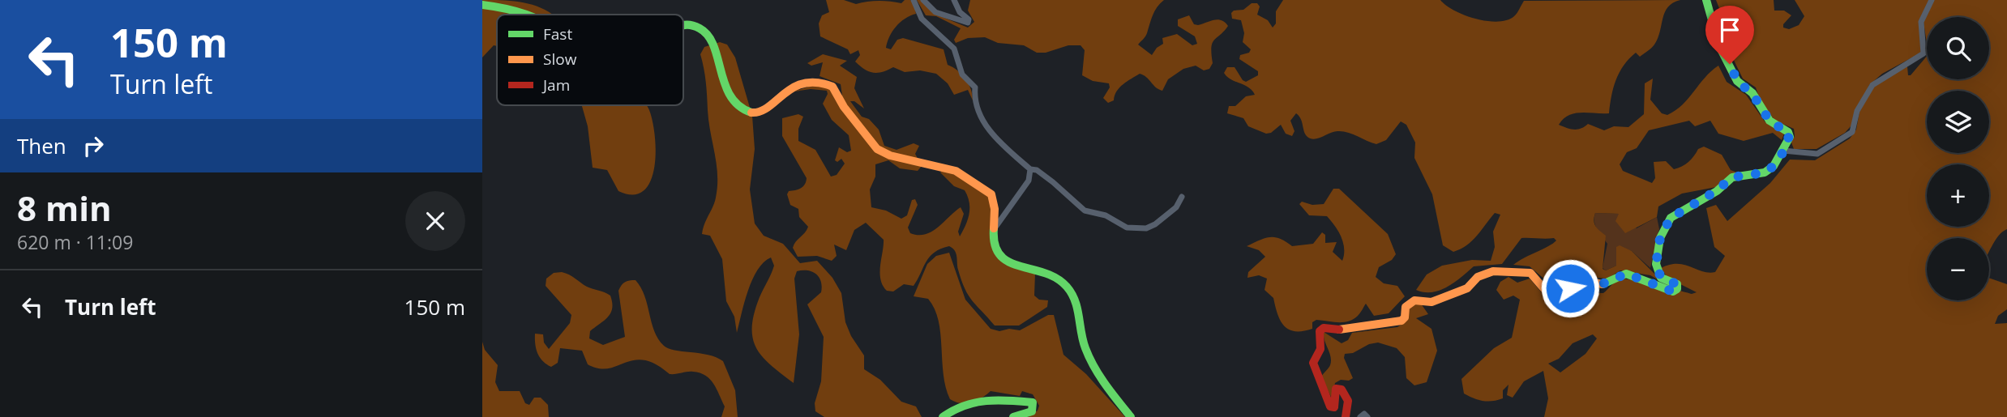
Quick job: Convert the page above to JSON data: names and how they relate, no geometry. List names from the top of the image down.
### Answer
{
  "legend": ["Fast", "Slow", "Jam"],
  "page": {
    "turn": ["150 m", "Turn left"],
    "map_buttons": ["+", "−"],
    "then": "Then",
    "heading": ["8 min", "620 m · 11:09"],
    "list": [
      {
        "name": "Turn left",
        "value": "150 m"
      }
    ]
  }
}
